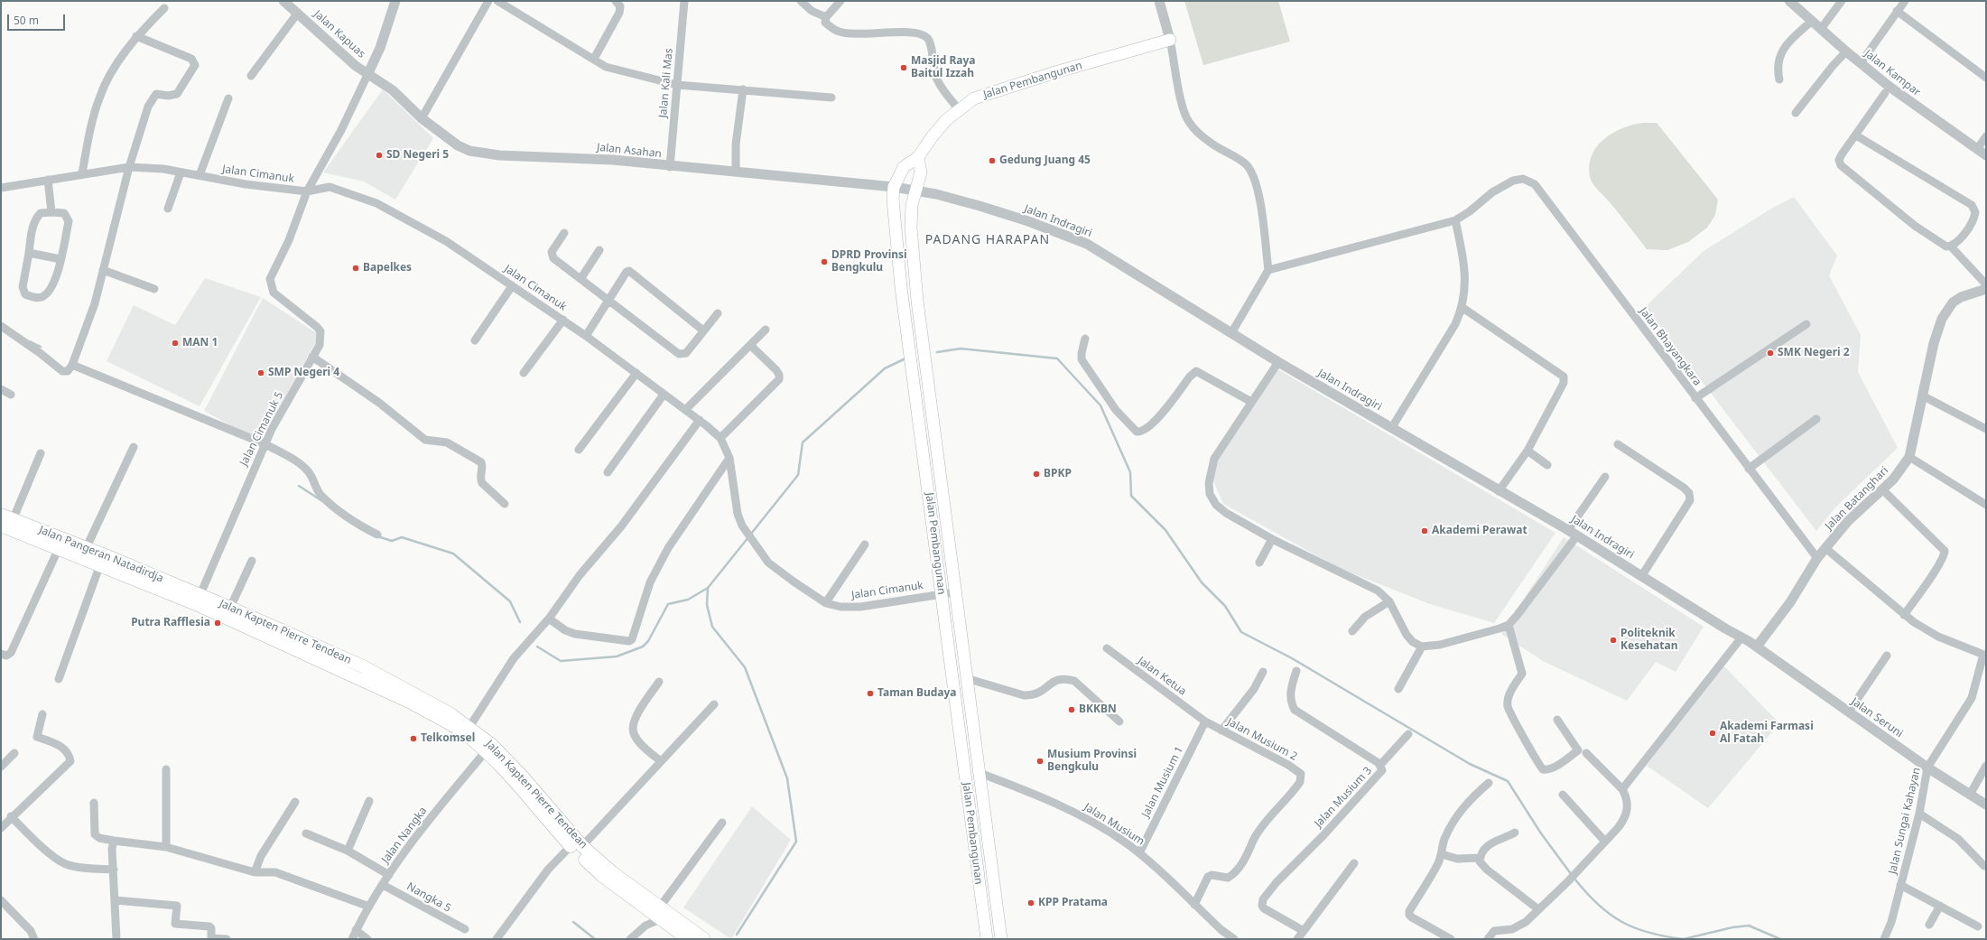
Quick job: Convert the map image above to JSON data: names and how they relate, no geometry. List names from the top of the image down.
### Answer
{
  "streets": {
    "main road": ["Jalan Pembangunan", "Jalan Pangeran Natadirdja", "Jalan Kapten Pierre Tendean"],
    "street": [
      "Jalan Kapuas",
      "Jalan Kampar",
      "Jalan Kali Mas",
      "Jalan Asahan",
      "Jalan Cimanuk",
      "Jalan Indragiri",
      "Jalan Bhayangkara",
      "Jalan Cimanuk 5",
      "Jalan Batanghari",
      "Jalan Ketua",
      "Jalan Seruni",
      "Jalan Musium 2",
      "Jalan Musium 1",
      "Jalan Musium 3",
      "Jalan Sungai Kahayan",
      "Jalan Musium",
      "Jalan Nangka",
      "Nangka 5"
    ]
  },
  "crossings": [
    ["Jalan Kapuas", "Jalan Asahan"],
    ["Jalan Pembangunan", "Jalan Asahan"],
    ["Jalan Pembangunan", "Jalan Cimanuk"],
    ["Jalan Pembangunan", "Jalan Indragiri"],
    ["Jalan Pembangunan", "Jalan Musium"],
    ["Jalan Kali Mas", "Jalan Asahan"],
    ["Jalan Asahan", "Jalan Indragiri"],
    ["Jalan Cimanuk", "Jalan Cimanuk 5"],
    ["Jalan Indragiri", "Jalan Batanghari"],
    ["Jalan Indragiri", "Jalan Seruni"],
    ["Jalan Bhayangkara", "Jalan Batanghari"],
    ["Jalan Cimanuk 5", "Jalan Pangeran Natadirdja"],
    ["Jalan Cimanuk 5", "Jalan Kapten Pierre Tendean"],
    ["Jalan Batanghari", "Jalan Seruni"],
    ["Jalan Pangeran Natadirdja", "Jalan Kapten Pierre Tendean"],
    ["Jalan Kapten Pierre Tendean", "Jalan Nangka"],
    ["Jalan Ketua", "Jalan Musium 2"],
    ["Jalan Ketua", "Jalan Musium 1"],
    ["Jalan Seruni", "Jalan Sungai Kahayan"],
    ["Jalan Musium 2", "Jalan Musium 1"],
    ["Jalan Musium 2", "Jalan Musium"],
    ["Jalan Musium 1", "Jalan Musium"],
    ["Jalan Nangka", "Nangka 5"]
  ],
  "districts": ["PADANG HARAPAN"],
  "places": [
    "Masjid Raya Baitul Izzah",
    "SD Negeri 5",
    "Gedung Juang 45",
    "DPRD Provinsi Bengkulu",
    "Bapelkes",
    "MAN 1",
    "SMK Negeri 2",
    "SMP Negeri 4",
    "BPKP",
    "Akademi Perawat",
    "Putra Rafflesia",
    "Politeknik Kesehatan",
    "Taman Budaya",
    "BKKBN",
    "Akademi Farmasi Al Fatah",
    "Telkomsel",
    "Musium Provinsi Bengkulu",
    "KPP Pratama"
  ],
  "scale_bar": "50 m"
}
